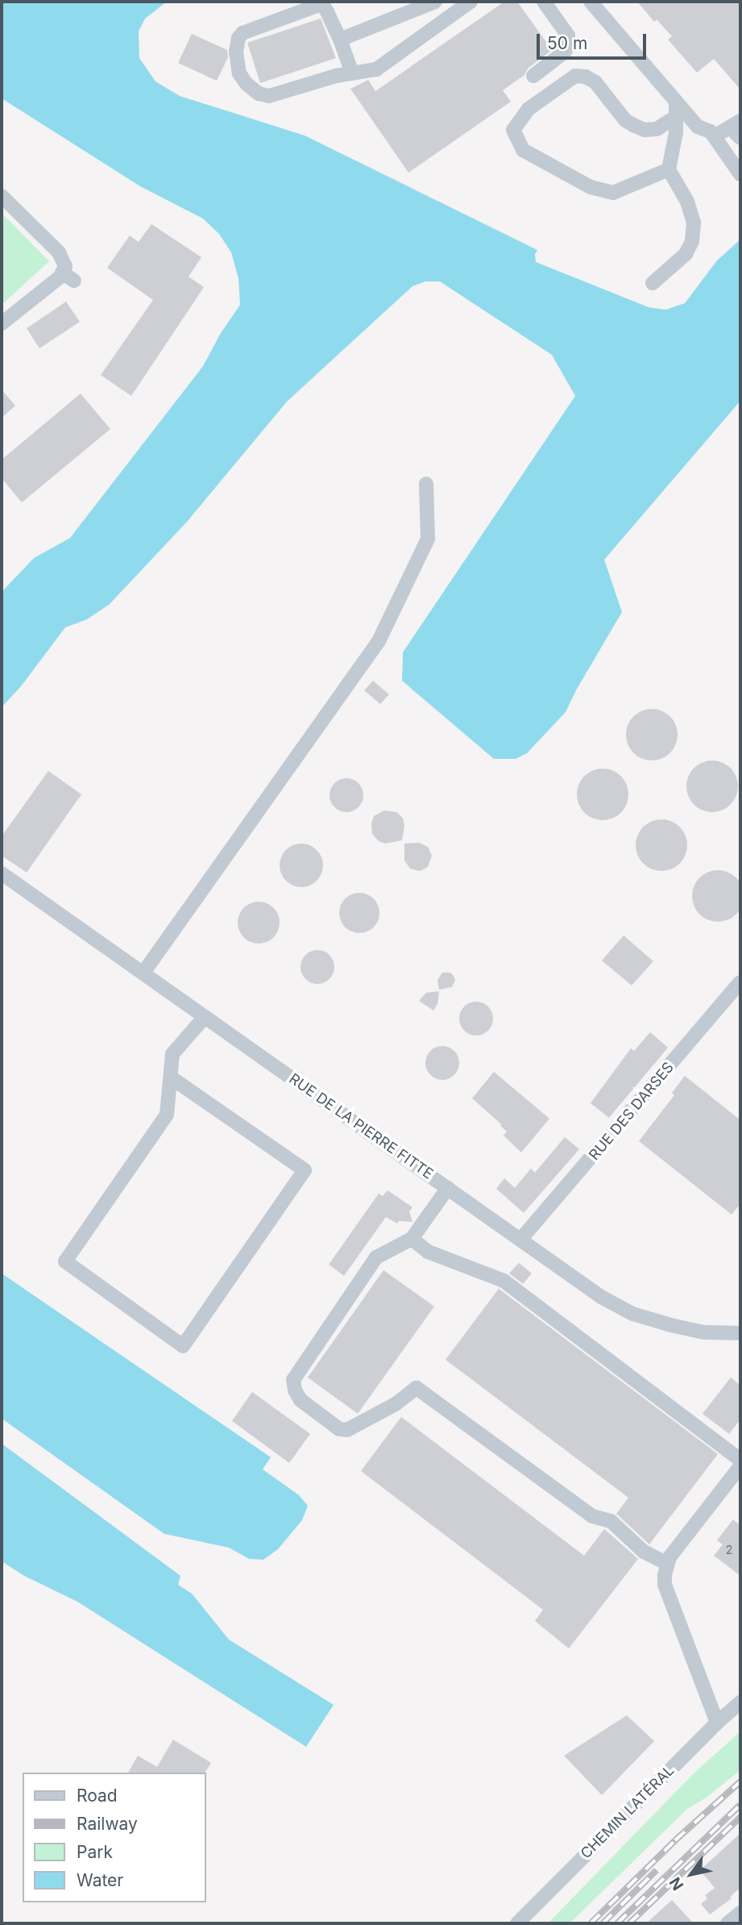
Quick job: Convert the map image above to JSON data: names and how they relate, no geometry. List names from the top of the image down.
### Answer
{
  "streets": {
    "street": ["RUE DES DARSES", "RUE DE LA PIERRE FITTE", "CHEMIN LATÉRAL"]
  },
  "crossings": [
    ["RUE DES DARSES", "RUE DE LA PIERRE FITTE"]
  ],
  "house_numbers": ["2"],
  "legend": [
    "Road",
    "Railway",
    "Park",
    "Water"
  ],
  "scale_bar": "50 m",
  "north": "bottom left"
}
